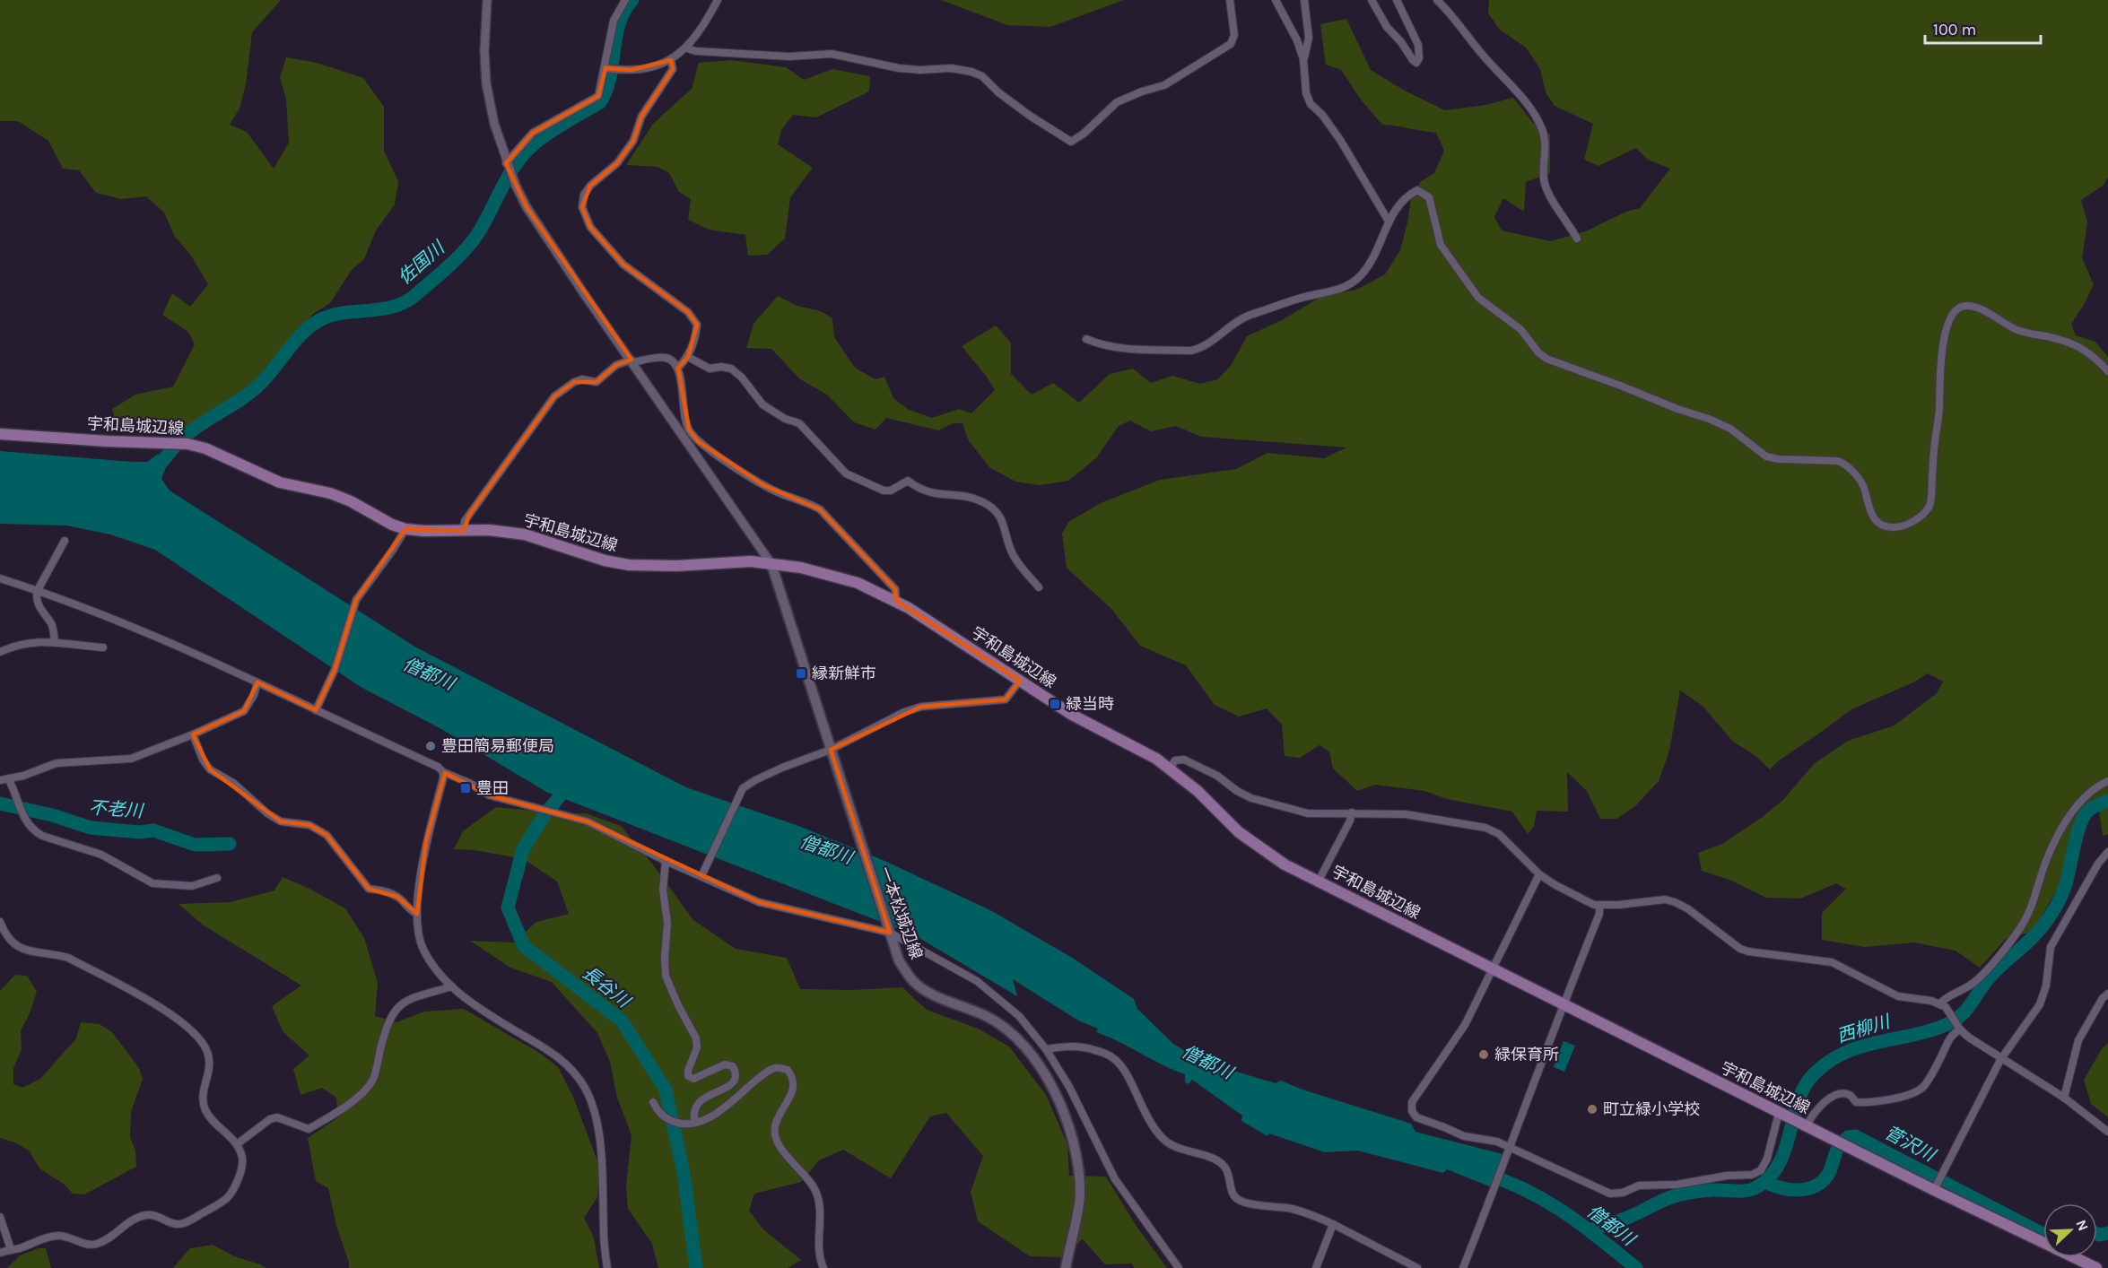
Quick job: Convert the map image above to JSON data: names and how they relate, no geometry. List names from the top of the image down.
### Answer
{
  "streets": {
    "main road": ["宇和島城辺線", "一本松城辺線"]
  },
  "crossings": [
    ["宇和島城辺線", "一本松城辺線"]
  ],
  "water": [
    "佐国川",
    "僧都川",
    "不老川",
    "長谷川",
    "西柳川",
    "菅沢川"
  ],
  "places": {
    "transit": ["縁新鮮市", "緑当時", "豊田"],
    "other": ["豊田簡易郵便局", "緑保育所", "町立緑小学校"]
  },
  "scale_bar": "100 m",
  "north": "top right"
}
